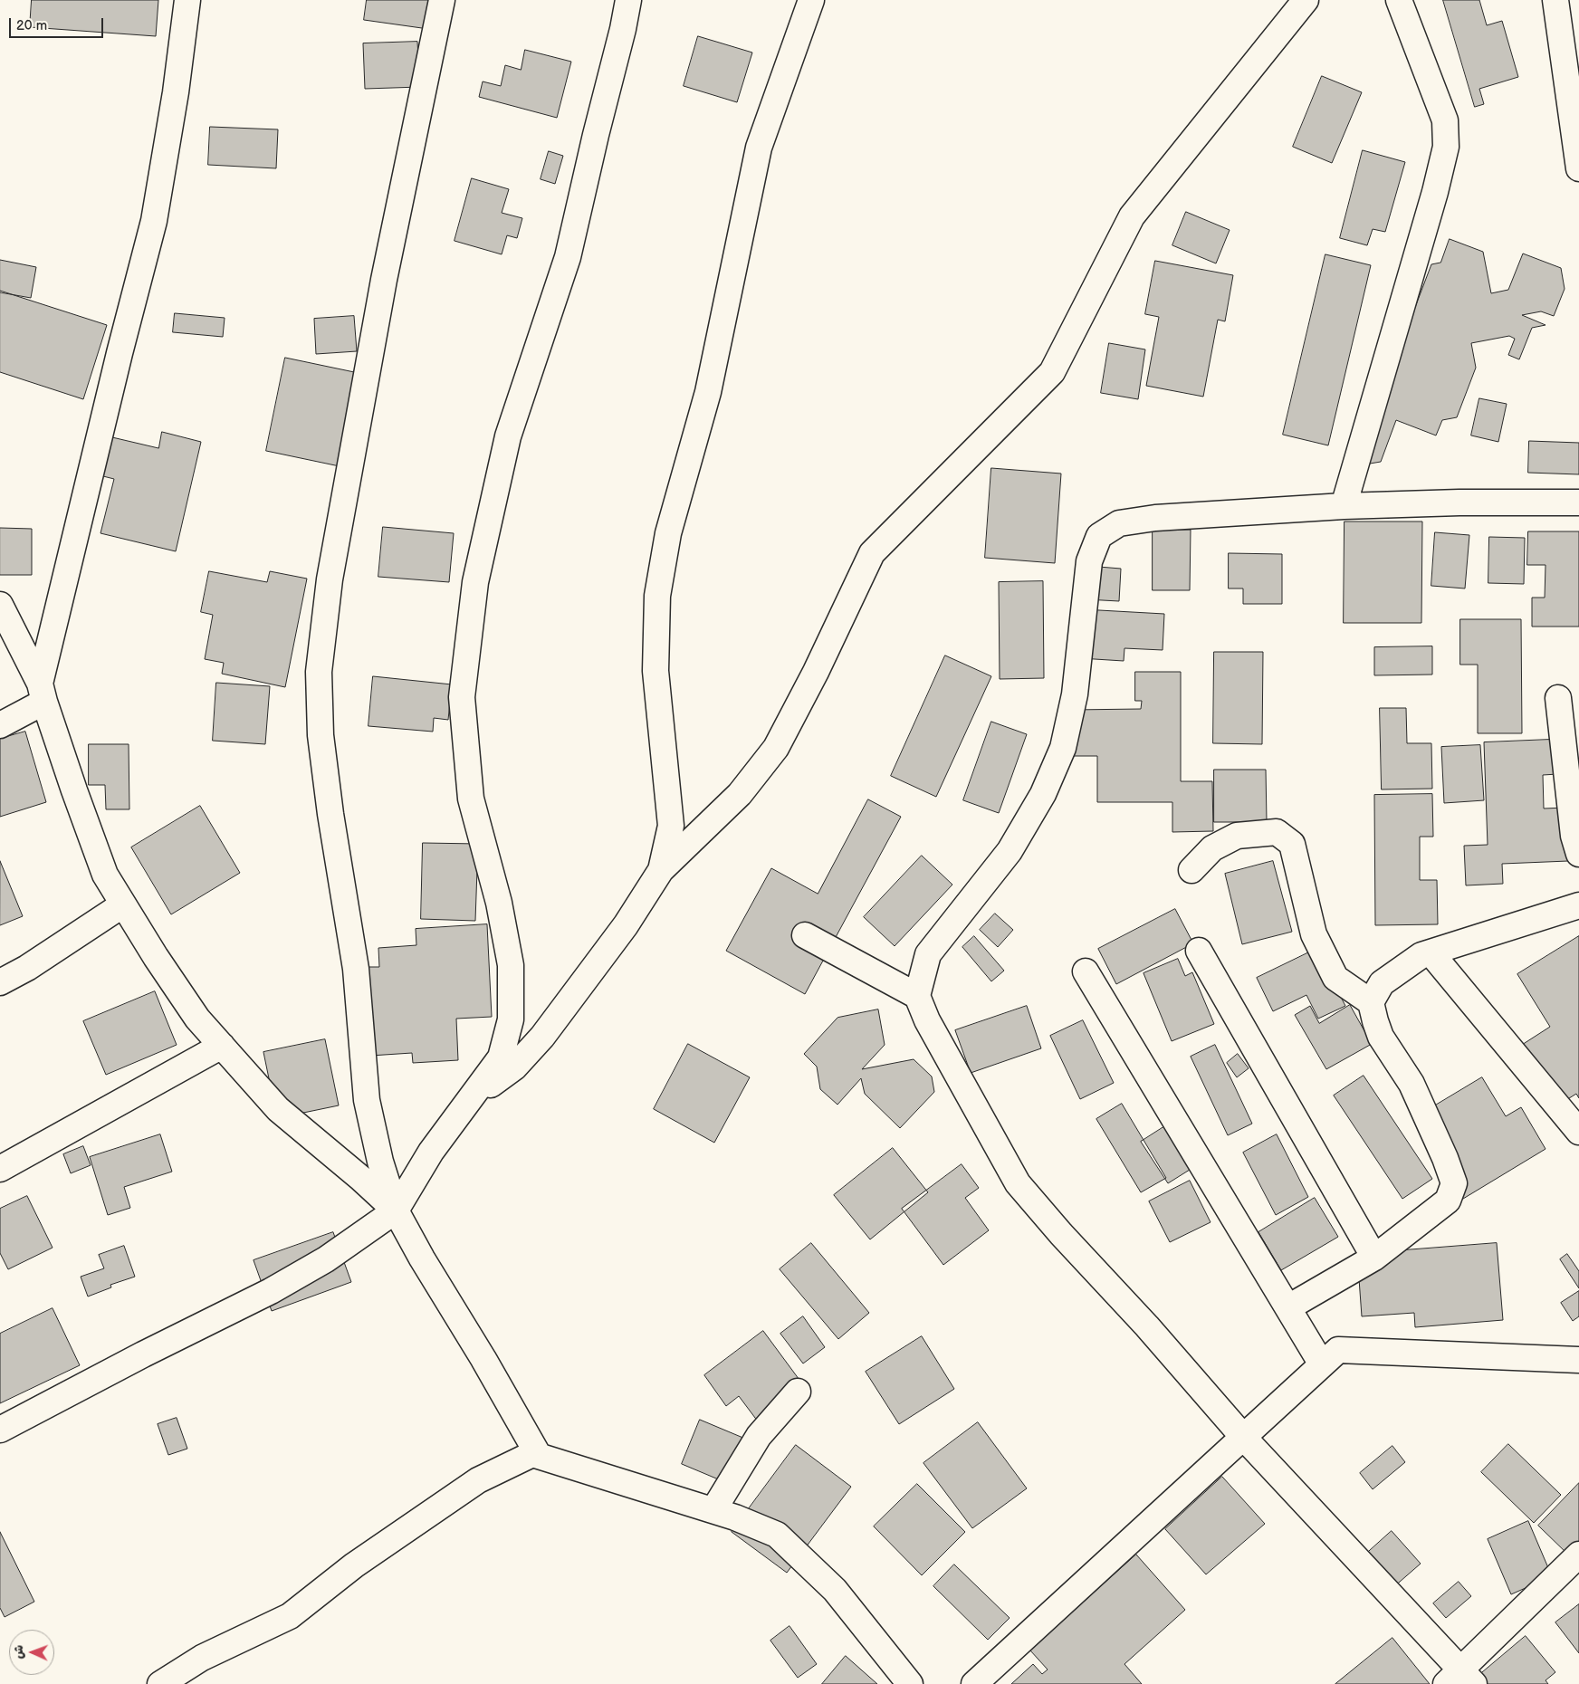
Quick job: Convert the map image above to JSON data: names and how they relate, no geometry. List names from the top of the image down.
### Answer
{
  "scale_bar": "20 m",
  "north": "left"
}
